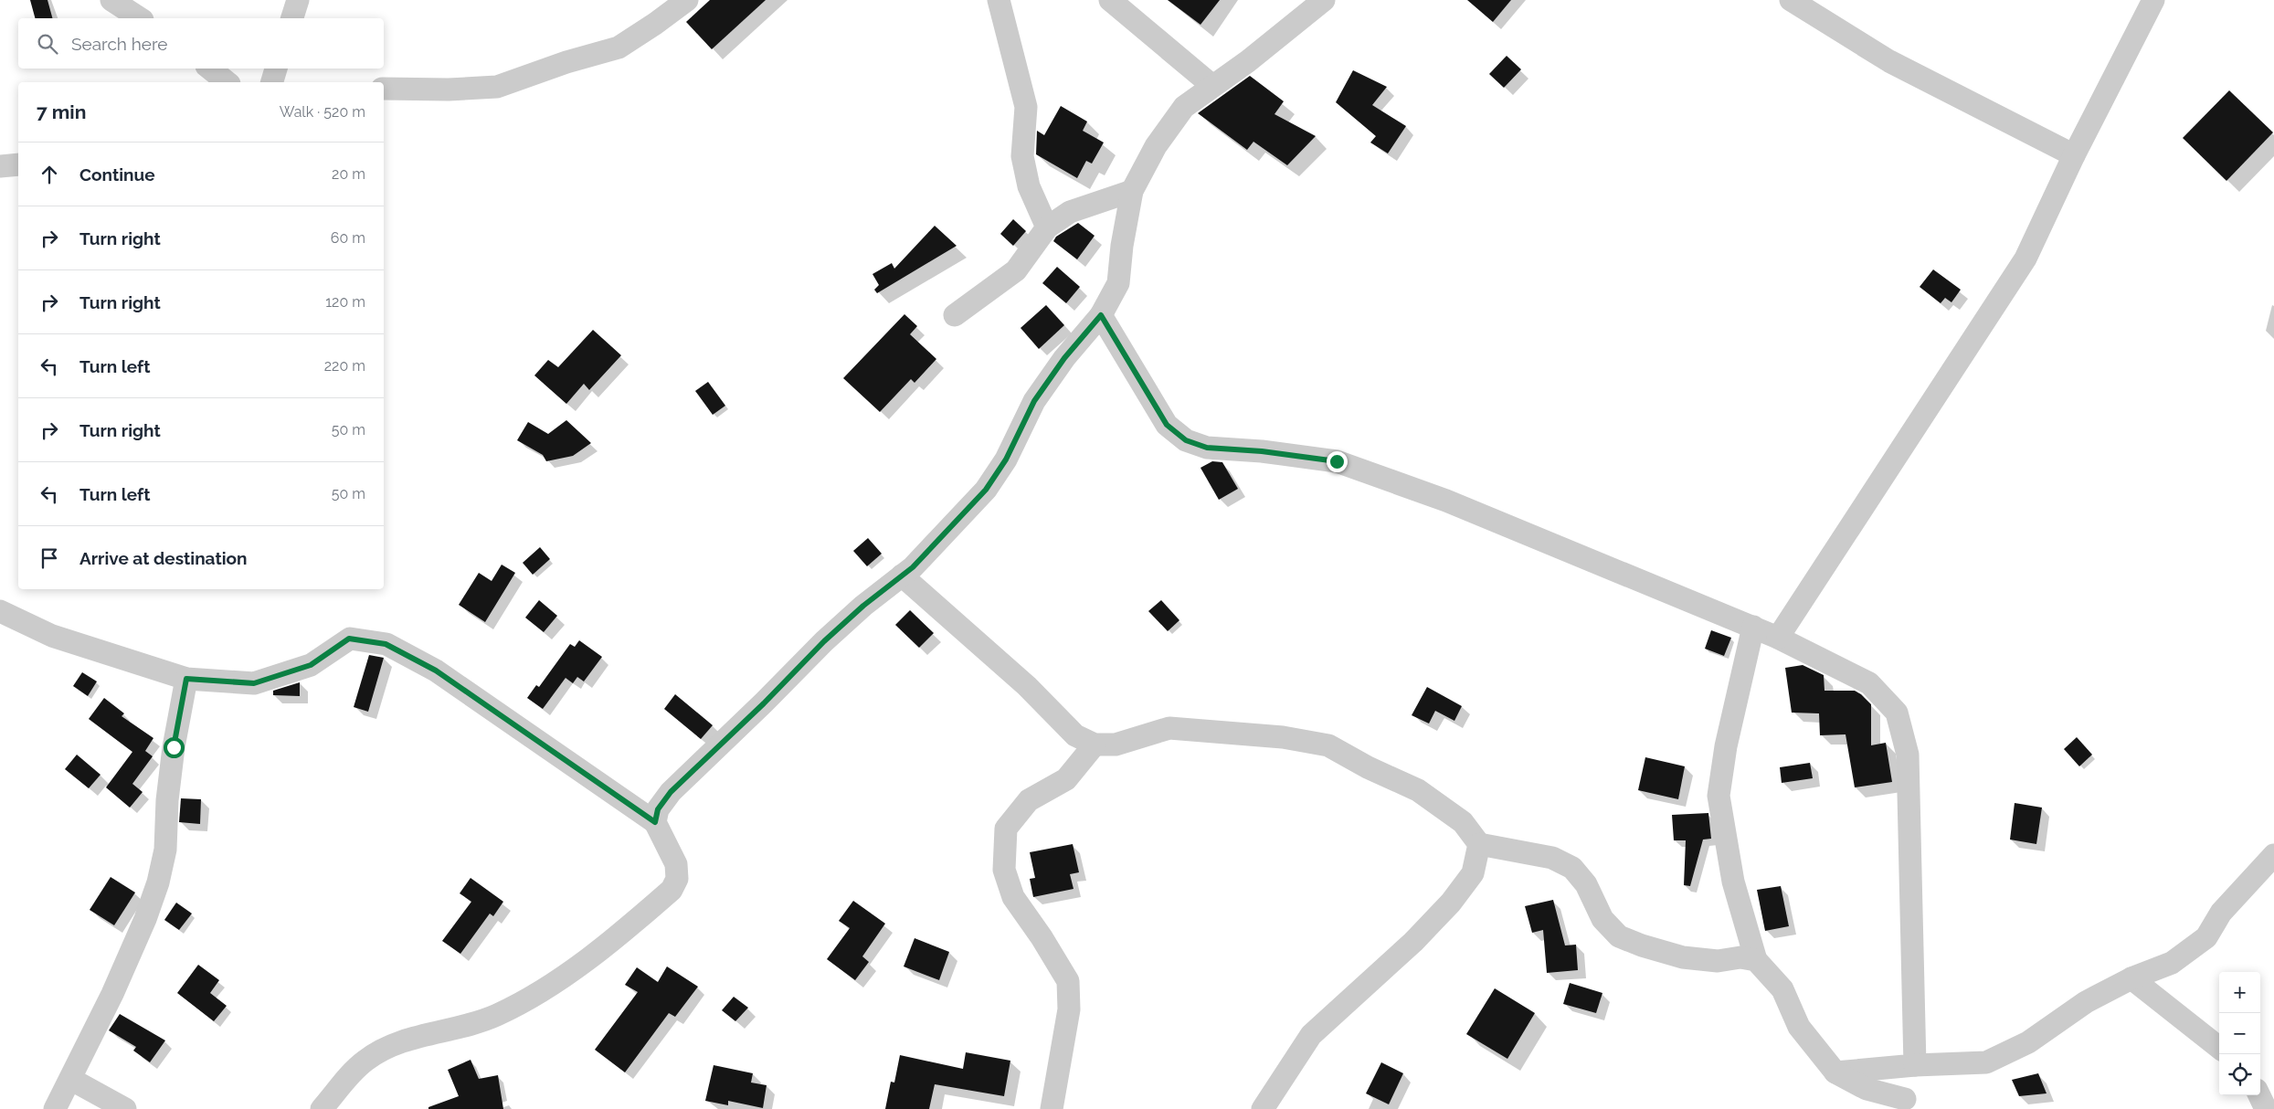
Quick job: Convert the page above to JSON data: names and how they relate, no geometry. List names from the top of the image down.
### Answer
{
  "page": {
    "search": "Search here",
    "heading": ["7 min", "Walk · 520 m"],
    "list": [
      ["Continue", "20 m"],
      ["Turn right", "60 m"],
      ["Turn right", "120 m"],
      ["Turn left", "220 m"],
      ["Turn right", "50 m"],
      ["Turn left", "50 m"],
      "Arrive at destination"
    ],
    "map_buttons": ["+", "−"]
  }
}
